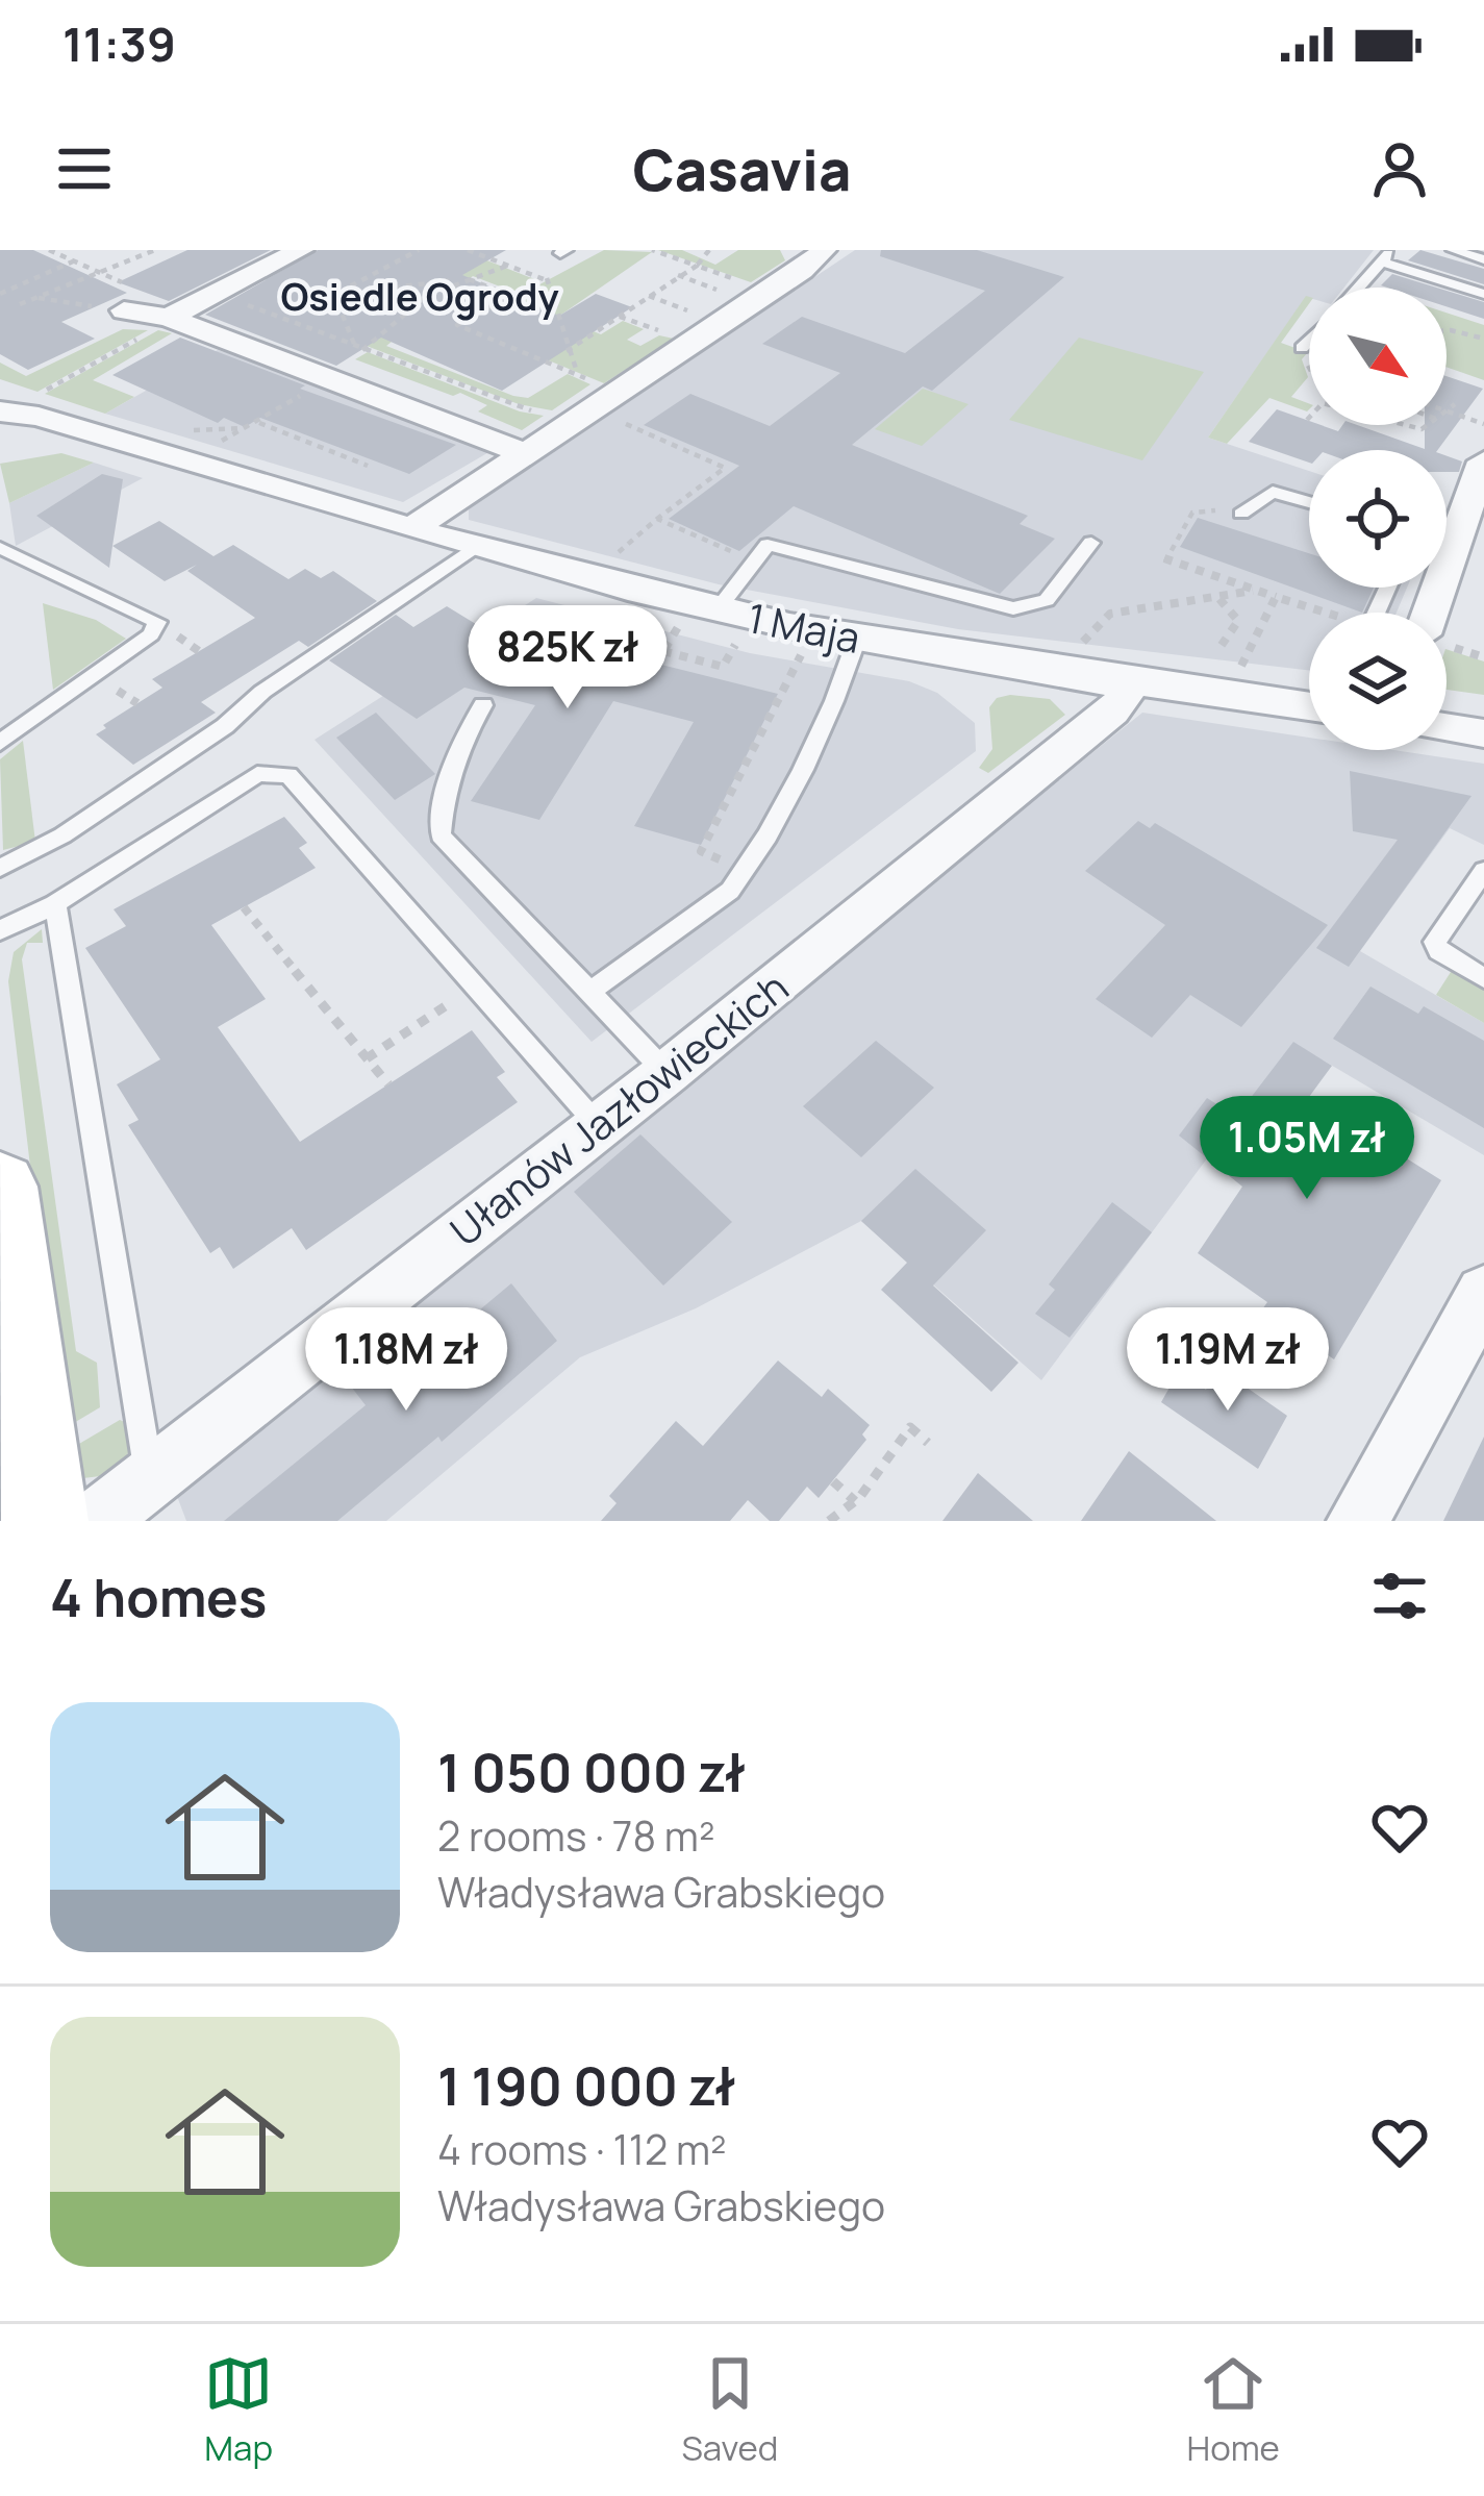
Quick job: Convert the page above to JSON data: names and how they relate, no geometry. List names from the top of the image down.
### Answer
{
  "streets": {
    "street": ["1 Maja", "Ułanów Jazłowieckich"]
  },
  "crossings": [
    ["1 Maja", "Ułanów Jazłowieckich"]
  ],
  "districts": ["Osiedle Ogrody"],
  "north": "bottom right",
  "page": {
    "status": "11:39",
    "header": "Casavia",
    "price": [
      "825K zł",
      "1.05M zł",
      "1.18M zł",
      "1.19M zł"
    ],
    "heading": "4 homes",
    "list": [
      {
        "name": "1 050 000 zł",
        "note": "2 rooms · 78 m² · Władysława Grabskiego"
      },
      {
        "name": "1 190 000 zł",
        "note": "4 rooms · 112 m² · Władysława Grabskiego"
      }
    ],
    "tabs": ["Map", "Saved", "Home"]
  }
}
